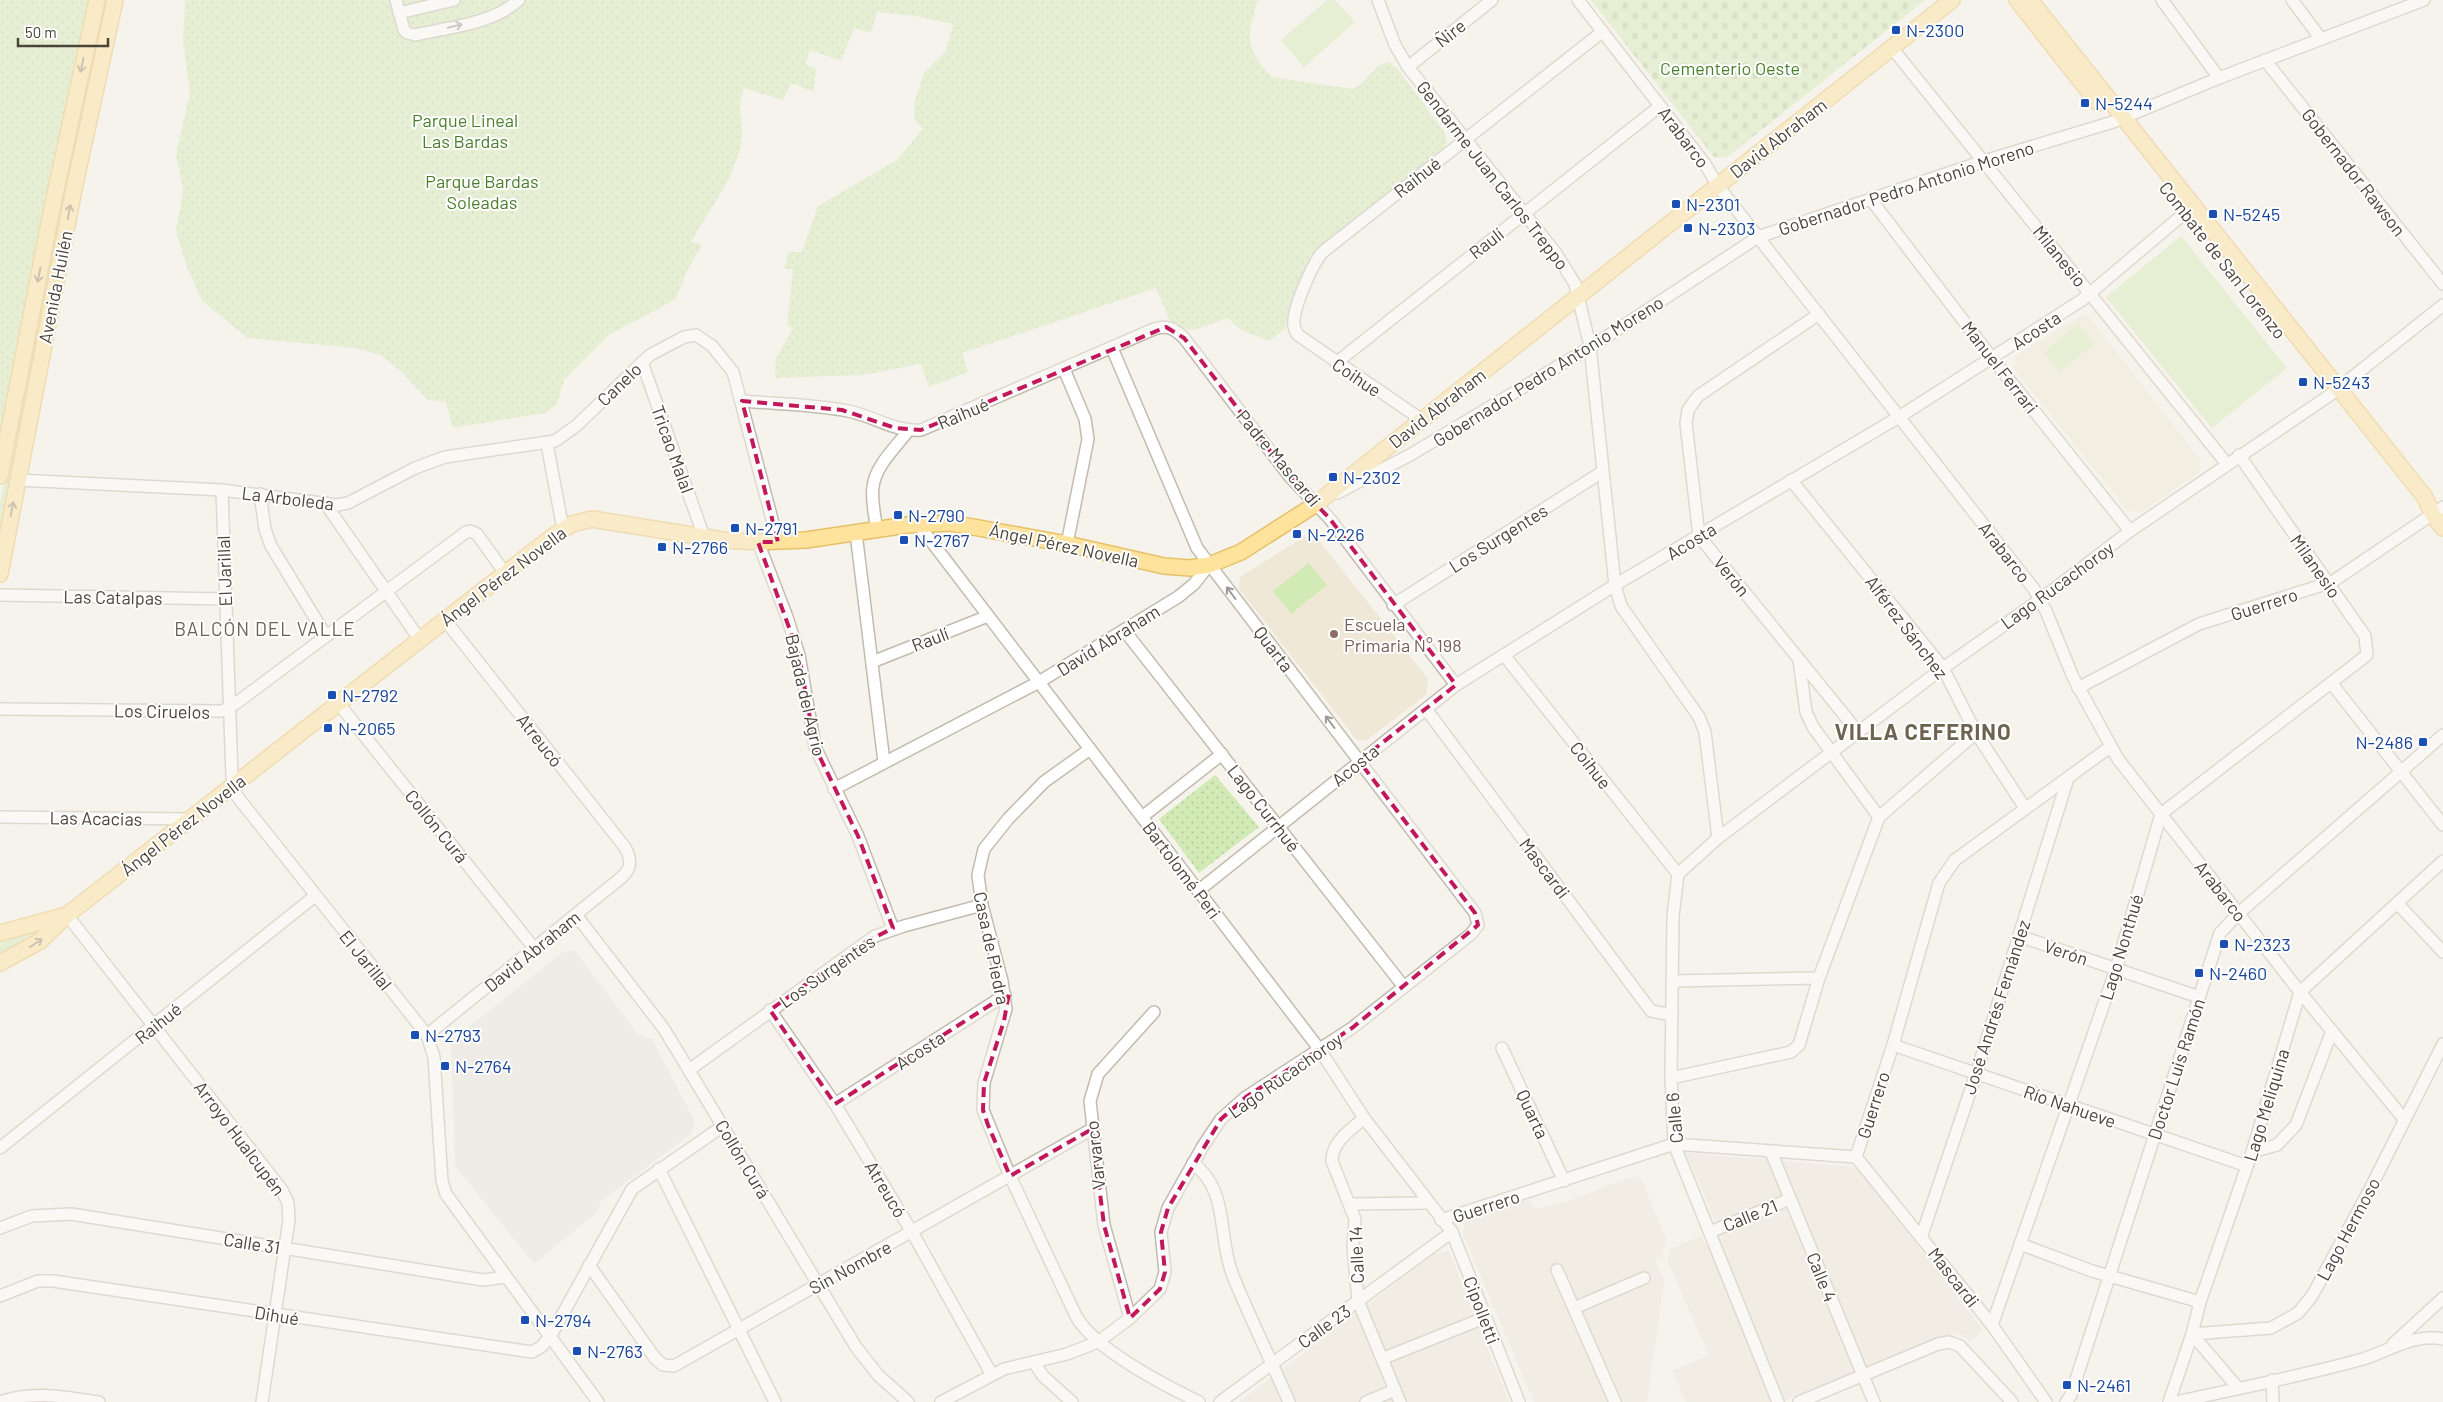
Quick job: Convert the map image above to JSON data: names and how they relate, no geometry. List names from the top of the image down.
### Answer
{
  "streets": {
    "main road": [
      "David Abraham",
      "Combate de San Lorenzo",
      "Avenida Huilén",
      "Ángel Pérez Novella"
    ],
    "street": [
      "Ñire",
      "Arabarco",
      "Gobernador Rawson",
      "Gendarme Juan Carlos Treppo",
      "Raihué",
      "Gobernador Pedro Antonio Moreno",
      "Raulí",
      "Milanesio",
      "Acosta",
      "Manuel Ferrari",
      "Coihue",
      "Canelo",
      "Tricao Malal",
      "Padre Mascardi",
      "La Arboleda",
      "Los Surgentes",
      "El Jarillal",
      "Verón",
      "Lago Rucachoroy",
      "Las Catalpas",
      "Guerrero",
      "Alférez Sánchez",
      "Quarta",
      "Bajada del Agrio",
      "Los Ciruelos",
      "Atreucó",
      "Lago Currhué",
      "Las Acacias",
      "Collón Curá",
      "Mascardi",
      "Bartolomé Peri",
      "Lago Nonthué",
      "Casa de Piedra",
      "José Andrés Fernández",
      "Doctor Luis Ramón",
      "Lago Meliquina",
      "Río Nahueve",
      "Calle 6",
      "Arroyo Hualcupén",
      "Varvarco",
      "Calle 21",
      "Lago Hermoso",
      "Calle 31",
      "Calle 14",
      "Sin Nombre",
      "Calle 4",
      "Cipolletti",
      "Dihué",
      "Calle 23"
    ]
  },
  "crossings": [
    ["Ñire", "Gendarme Juan Carlos Treppo"],
    ["Arabarco", "David Abraham"],
    ["Arabarco", "Raihué"],
    ["Arabarco", "Gobernador Pedro Antonio Moreno"],
    ["Arabarco", "Raulí"],
    ["Arabarco", "Acosta"],
    ["Arabarco", "Lago Rucachoroy"],
    ["Arabarco", "Guerrero"],
    ["Arabarco", "Lago Nonthué"],
    ["Arabarco", "Doctor Luis Ramón"],
    ["Arabarco", "Lago Meliquina"],
    ["Arabarco", "Lago Hermoso"],
    ["David Abraham", "Gendarme Juan Carlos Treppo"],
    ["David Abraham", "Gobernador Pedro Antonio Moreno"],
    ["David Abraham", "Milanesio"],
    ["David Abraham", "Coihue"],
    ["David Abraham", "Padre Mascardi"],
    ["David Abraham", "Ángel Pérez Novella"],
    ["David Abraham", "El Jarillal"],
    ["David Abraham", "Quarta"],
    ["David Abraham", "Bajada del Agrio"],
    ["David Abraham", "Atreucó"],
    ["David Abraham", "Lago Currhué"],
    ["David Abraham", "Collón Curá"],
    ["David Abraham", "Bartolomé Peri"],
    ["Gobernador Rawson", "Gobernador Pedro Antonio Moreno"],
    ["Gendarme Juan Carlos Treppo", "Raihué"],
    ["Gendarme Juan Carlos Treppo", "Gobernador Pedro Antonio Moreno"],
    ["Gendarme Juan Carlos Treppo", "Raulí"],
    ["Gendarme Juan Carlos Treppo", "Acosta"],
    ["Gendarme Juan Carlos Treppo", "Los Surgentes"],
    ["Gendarme Juan Carlos Treppo", "Lago Rucachoroy"],
    ["Raihué", "Coihue"],
    ["Raihué", "Canelo"],
    ["Raihué", "Padre Mascardi"],
    ["Raihué", "El Jarillal"],
    ["Raihué", "Quarta"],
    ["Raihué", "Arroyo Hualcupén"],
    ["Gobernador Pedro Antonio Moreno", "Milanesio"],
    ["Gobernador Pedro Antonio Moreno", "Combate de San Lorenzo"],
    ["Gobernador Pedro Antonio Moreno", "Manuel Ferrari"],
    ["Gobernador Pedro Antonio Moreno", "Padre Mascardi"],
    ["Raulí", "Coihue"],
    ["Raulí", "Bartolomé Peri"],
    ["Milanesio", "Acosta"],
    ["Milanesio", "Lago Rucachoroy"],
    ["Milanesio", "Guerrero"],
    ["Combate de San Lorenzo", "Acosta"],
    ["Combate de San Lorenzo", "Lago Rucachoroy"],
    ["Combate de San Lorenzo", "Guerrero"],
    ["Avenida Huilén", "La Arboleda"],
    ["Acosta", "Manuel Ferrari"],
    ["Acosta", "Coihue"],
    ["Acosta", "Padre Mascardi"],
    ["Acosta", "Verón"],
    ["Acosta", "Alférez Sánchez"],
    ["Acosta", "Quarta"],
    ["Acosta", "Atreucó"],
    ["Acosta", "Lago Currhué"],
    ["Acosta", "Mascardi"],
    ["Acosta", "Bartolomé Peri"],
    ["Acosta", "Casa de Piedra"],
    ["Manuel Ferrari", "Lago Rucachoroy"],
    ["Coihue", "Lago Rucachoroy"],
    ["Coihue", "Calle 6"],
    ["Canelo", "Tricao Malal"],
    ["Canelo", "La Arboleda"],
    ["Tricao Malal", "Ángel Pérez Novella"],
    ["Padre Mascardi", "Los Surgentes"],
    ["La Arboleda", "El Jarillal"],
    ["Los Surgentes", "Bajada del Agrio"],
    ["Los Surgentes", "Atreucó"],
    ["Los Surgentes", "Collón Curá"],
    ["Los Surgentes", "Casa de Piedra"],
    ["Ángel Pérez Novella", "El Jarillal"],
    ["Ángel Pérez Novella", "Quarta"],
    ["Ángel Pérez Novella", "Bajada del Agrio"],
    ["Ángel Pérez Novella", "Los Ciruelos"],
    ["Ángel Pérez Novella", "Atreucó"],
    ["Ángel Pérez Novella", "Las Acacias"],
    ["Ángel Pérez Novella", "Collón Curá"],
    ["Ángel Pérez Novella", "Bartolomé Peri"],
    ["Ángel Pérez Novella", "Arroyo Hualcupén"],
    ["El Jarillal", "Las Catalpas"],
    ["El Jarillal", "Los Ciruelos"],
    ["El Jarillal", "Calle 31"],
    ["El Jarillal", "Dihué"],
    ["Verón", "Lago Rucachoroy"],
    ["Verón", "Lago Nonthué"],
    ["Verón", "José Andrés Fernández"],
    ["Verón", "Doctor Luis Ramón"],
    ["Lago Rucachoroy", "Alférez Sánchez"],
    ["Lago Rucachoroy", "Quarta"],
    ["Lago Rucachoroy", "Atreucó"],
    ["Lago Rucachoroy", "Lago Currhué"],
    ["Lago Rucachoroy", "Bartolomé Peri"],
    ["Lago Rucachoroy", "Casa de Piedra"],
    ["Lago Rucachoroy", "Calle 6"],
    ["Lago Rucachoroy", "Varvarco"],
    ["Guerrero", "Alférez Sánchez"],
    ["Guerrero", "Quarta"],
    ["Guerrero", "Mascardi"],
    ["Guerrero", "Bartolomé Peri"],
    ["Guerrero", "José Andrés Fernández"],
    ["Guerrero", "Río Nahueve"],
    ["Guerrero", "Calle 6"],
    ["Guerrero", "Calle 4"],
    ["Guerrero", "Cipolletti"],
    ["Atreucó", "Sin Nombre"],
    ["Collón Curá", "Sin Nombre"],
    ["Mascardi", "Lago Nonthué"],
    ["Mascardi", "José Andrés Fernández"],
    ["Mascardi", "Calle 6"],
    ["Bartolomé Peri", "Casa de Piedra"],
    ["Bartolomé Peri", "Calle 14"],
    ["Bartolomé Peri", "Cipolletti"],
    ["Lago Nonthué", "Río Nahueve"],
    ["Casa de Piedra", "Sin Nombre"],
    ["José Andrés Fernández", "Río Nahueve"],
    ["Doctor Luis Ramón", "Río Nahueve"],
    ["Lago Meliquina", "Río Nahueve"],
    ["Lago Meliquina", "Lago Hermoso"],
    ["Calle 6", "Calle 21"],
    ["Arroyo Hualcupén", "Calle 31"],
    ["Arroyo Hualcupén", "Dihué"],
    ["Varvarco", "Sin Nombre"],
    ["Calle 21", "Calle 4"],
    ["Calle 14", "Calle 23"],
    ["Cipolletti", "Calle 23"]
  ],
  "districts": ["BALCÓN DEL VALLE", "VILLA CEFERINO"],
  "parks": ["Cementerio Oeste", "Parque Lineal Las Bardas", "Parque Bardas Soleadas"],
  "places": {
    "transit": [
      "N-2300",
      "N-5244",
      "N-2301",
      "N-5245",
      "N-2303",
      "N-5243",
      "N-2302",
      "N-2790",
      "N-2791",
      "N-2226",
      "N-2767",
      "N-2766",
      "N-2792",
      "N-2065",
      "N-2486",
      "N-2323",
      "N-2460",
      "N-2793",
      "N-2764",
      "N-2794",
      "N-2763",
      "N-2461"
    ],
    "other": ["Escuela Primaria N° 198"]
  },
  "scale_bar": "50 m"
}
